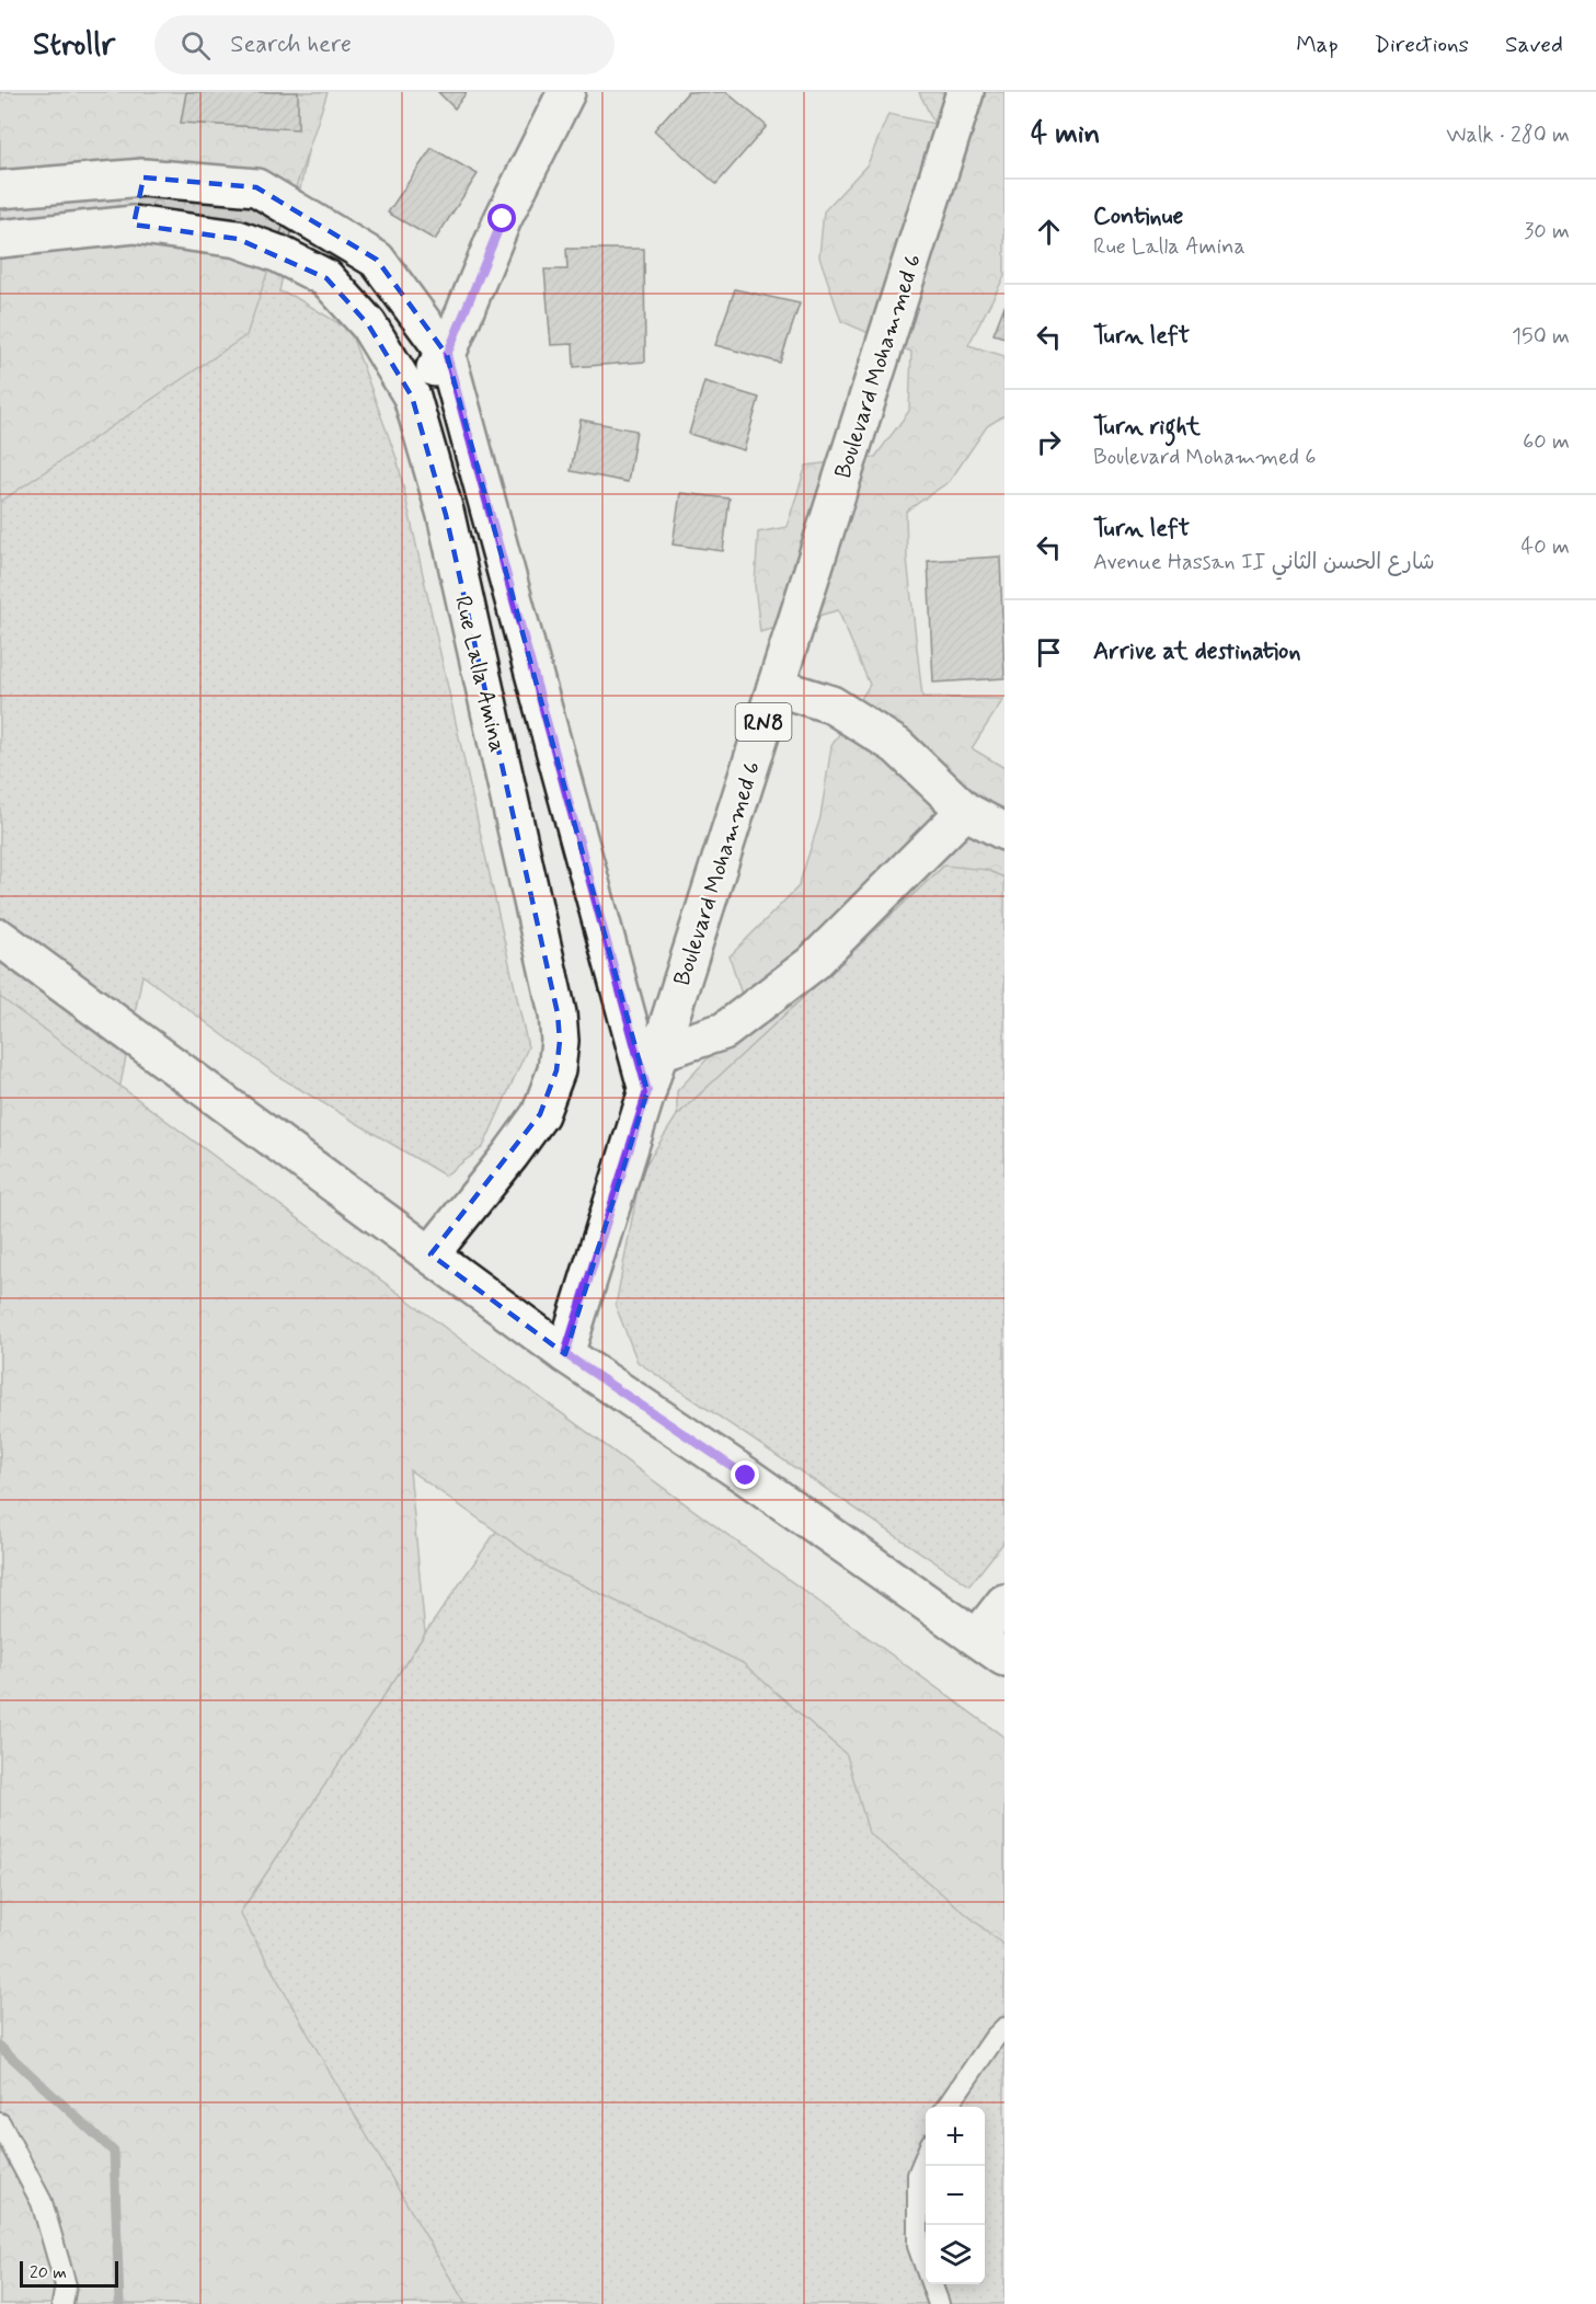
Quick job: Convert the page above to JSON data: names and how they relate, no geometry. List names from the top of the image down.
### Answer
{
  "streets": {
    "street": ["Boulevard Mohammed 6", "Rue Lalla Amina", "RN8"]
  },
  "scale_bar": "20 m",
  "page": {
    "header": "Strollr",
    "search": "Search here",
    "nav": ["Map", "Directions", "Saved"],
    "heading": ["4 min", "Walk · 280 m"],
    "list": [
      ["Continue", "Rue Lalla Amina", "30 m"],
      ["Turn left", "150 m"],
      ["Turn right", "Boulevard Mohammed 6", "60 m"],
      ["Turn left", "Avenue Hassan II شارع الحسن الثاني", "40 m"],
      "Arrive at destination"
    ],
    "map_buttons": ["+", "−"],
    "scale": "20 m"
  }
}
